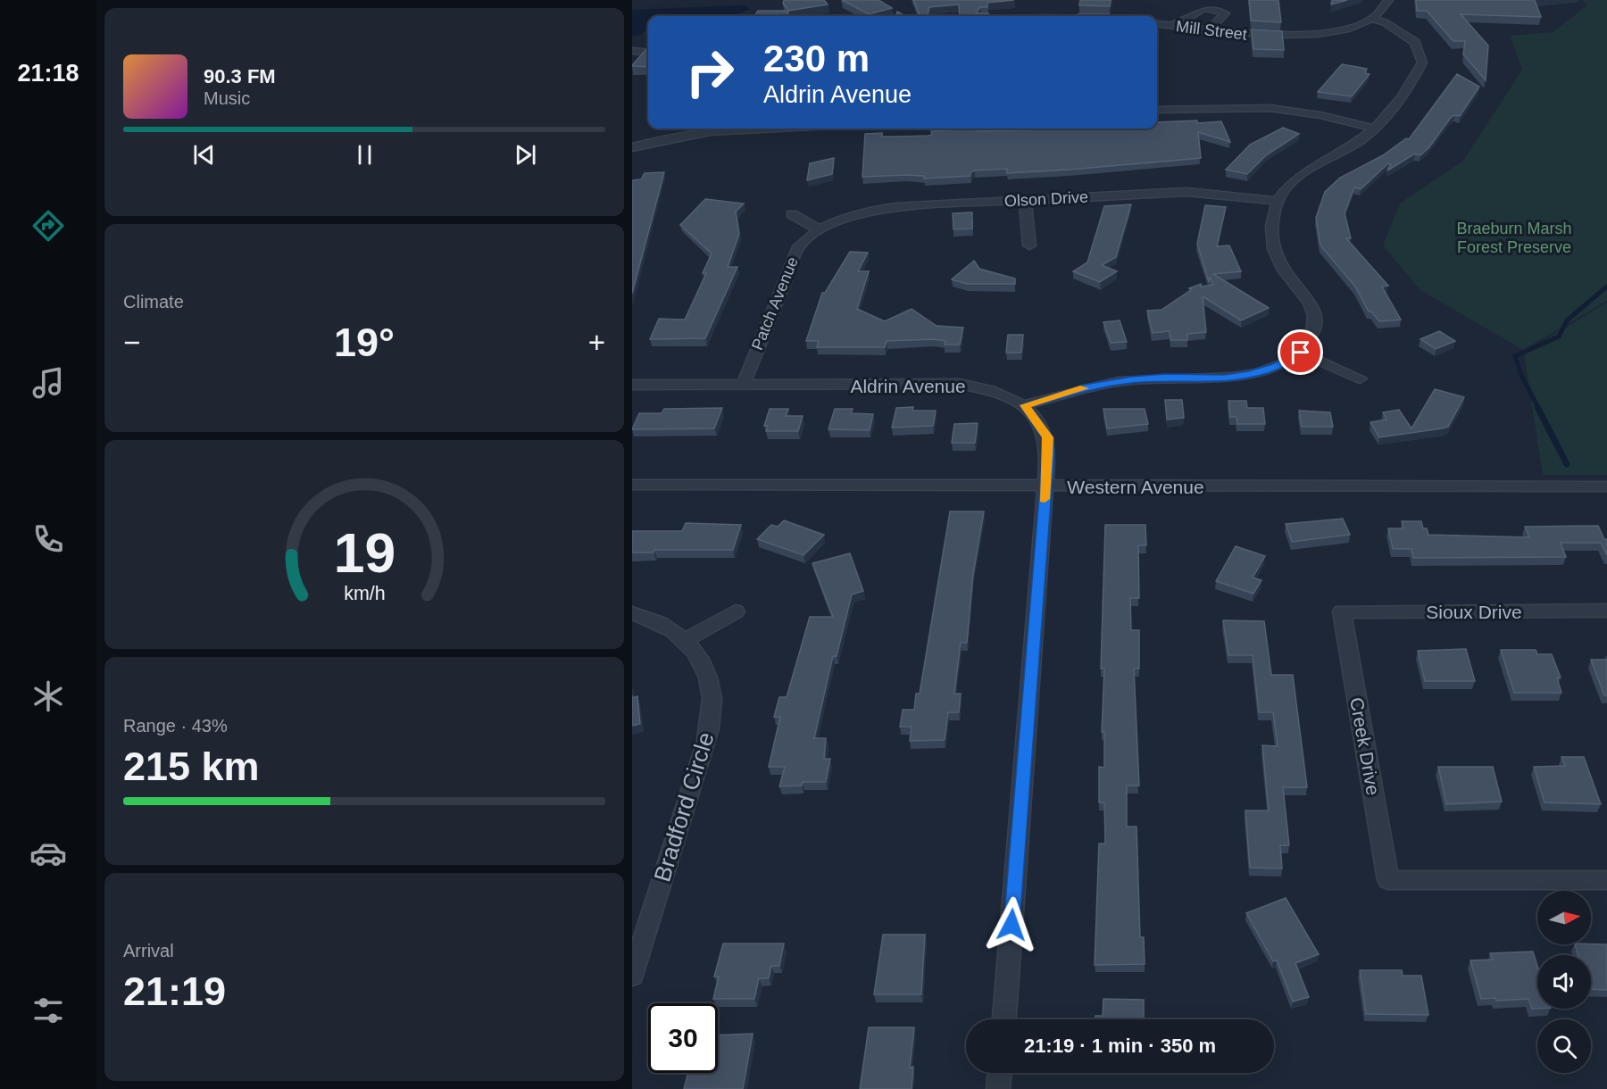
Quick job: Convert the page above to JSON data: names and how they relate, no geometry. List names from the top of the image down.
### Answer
{
  "streets": {
    "street": [
      "Mill Street",
      "Olson Drive",
      "Patch Avenue",
      "Aldrin Avenue",
      "Western Avenue",
      "Sioux Drive",
      "Creek Drive",
      "Bradford Circle"
    ]
  },
  "crossings": [
    ["Olson Drive", "Patch Avenue"],
    ["Patch Avenue", "Aldrin Avenue"],
    ["Sioux Drive", "Creek Drive"]
  ],
  "parks": ["Braeburn Marsh Forest Preserve"],
  "north": "right",
  "page": {
    "tabs": "21:18",
    "turn": ["230 m", "Aldrin Avenue"],
    "song": ["90.3 FM", "Music"],
    "tile": [
      "Climate",
      ["Range · 43%", "215 km"],
      ["Arrival", "21:19"]
    ],
    "heat": ["−", "19°", "+"],
    "limit": "30",
    "trip": "21:19 · 1 min · 350 m",
    "gauge": ["19", "km/h"]
  }
}
